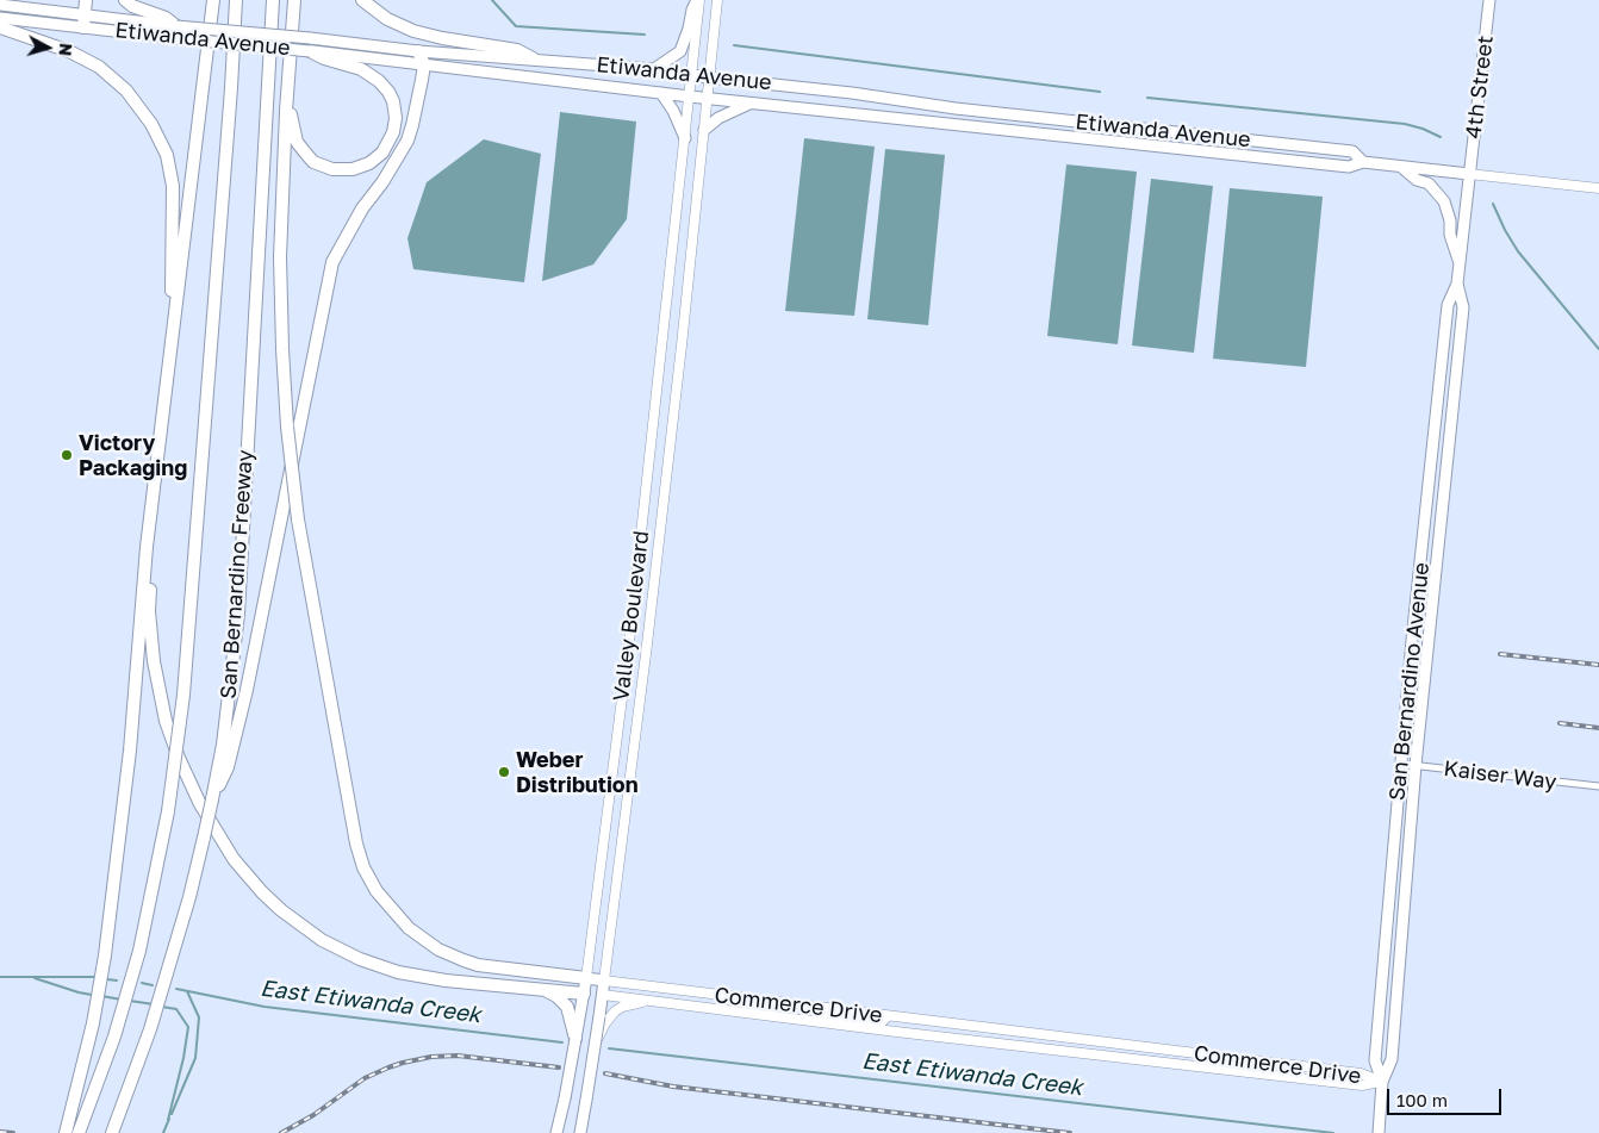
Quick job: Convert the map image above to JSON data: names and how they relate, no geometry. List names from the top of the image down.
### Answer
{
  "streets": {
    "highway": ["San Bernardino Freeway"],
    "main road": [
      "Etiwanda Avenue",
      "4th Street",
      "Valley Boulevard",
      "San Bernardino Avenue",
      "Commerce Drive"
    ],
    "street": ["Kaiser Way"]
  },
  "crossings": [
    ["Etiwanda Avenue", "4th Street"],
    ["Etiwanda Avenue", "Valley Boulevard"],
    ["Etiwanda Avenue", "San Bernardino Avenue"],
    ["4th Street", "San Bernardino Avenue"],
    ["Valley Boulevard", "Commerce Drive"],
    ["San Bernardino Avenue", "Kaiser Way"],
    ["San Bernardino Avenue", "Commerce Drive"]
  ],
  "water": ["East Etiwanda Creek"],
  "places": ["Victory Packaging", "Weber Distribution"],
  "scale_bar": "100 m",
  "north": "right"
}
